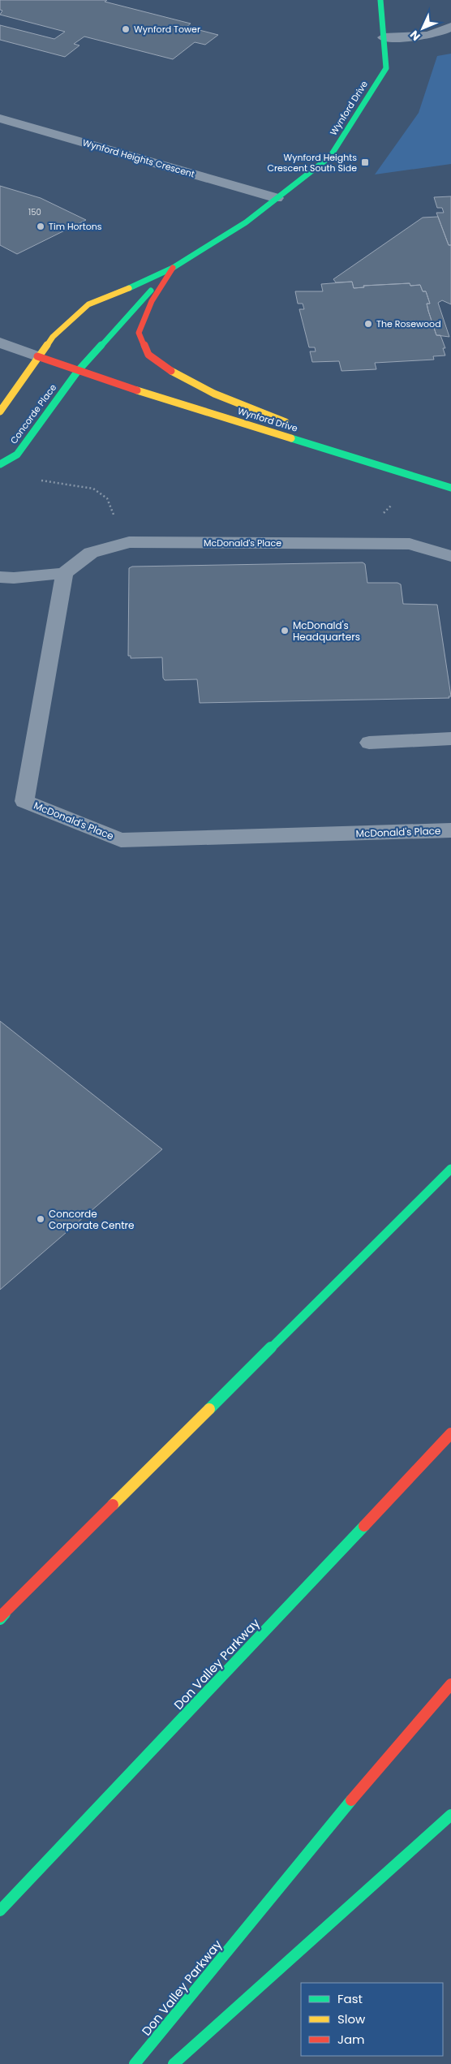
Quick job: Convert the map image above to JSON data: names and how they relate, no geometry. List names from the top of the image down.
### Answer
{
  "streets": {
    "main road": ["Wynford Drive", "Concorde Place", "Don Valley Parkway"],
    "street": ["Wynford Heights Crescent", "McDonald's Place"]
  },
  "crossings": [
    ["Wynford Drive", "Wynford Heights Crescent"],
    ["Wynford Drive", "Concorde Place"]
  ],
  "places": {
    "other": [
      "Wynford Tower",
      "Tim Hortons",
      "The Rosewood",
      "McDonald's Headquarters",
      "Concorde Corporate Centre"
    ],
    "transit": ["Wynford Heights Crescent South Side"]
  },
  "house_numbers": ["150"],
  "legend": ["Fast", "Slow", "Jam"],
  "north": "bottom left"
}
